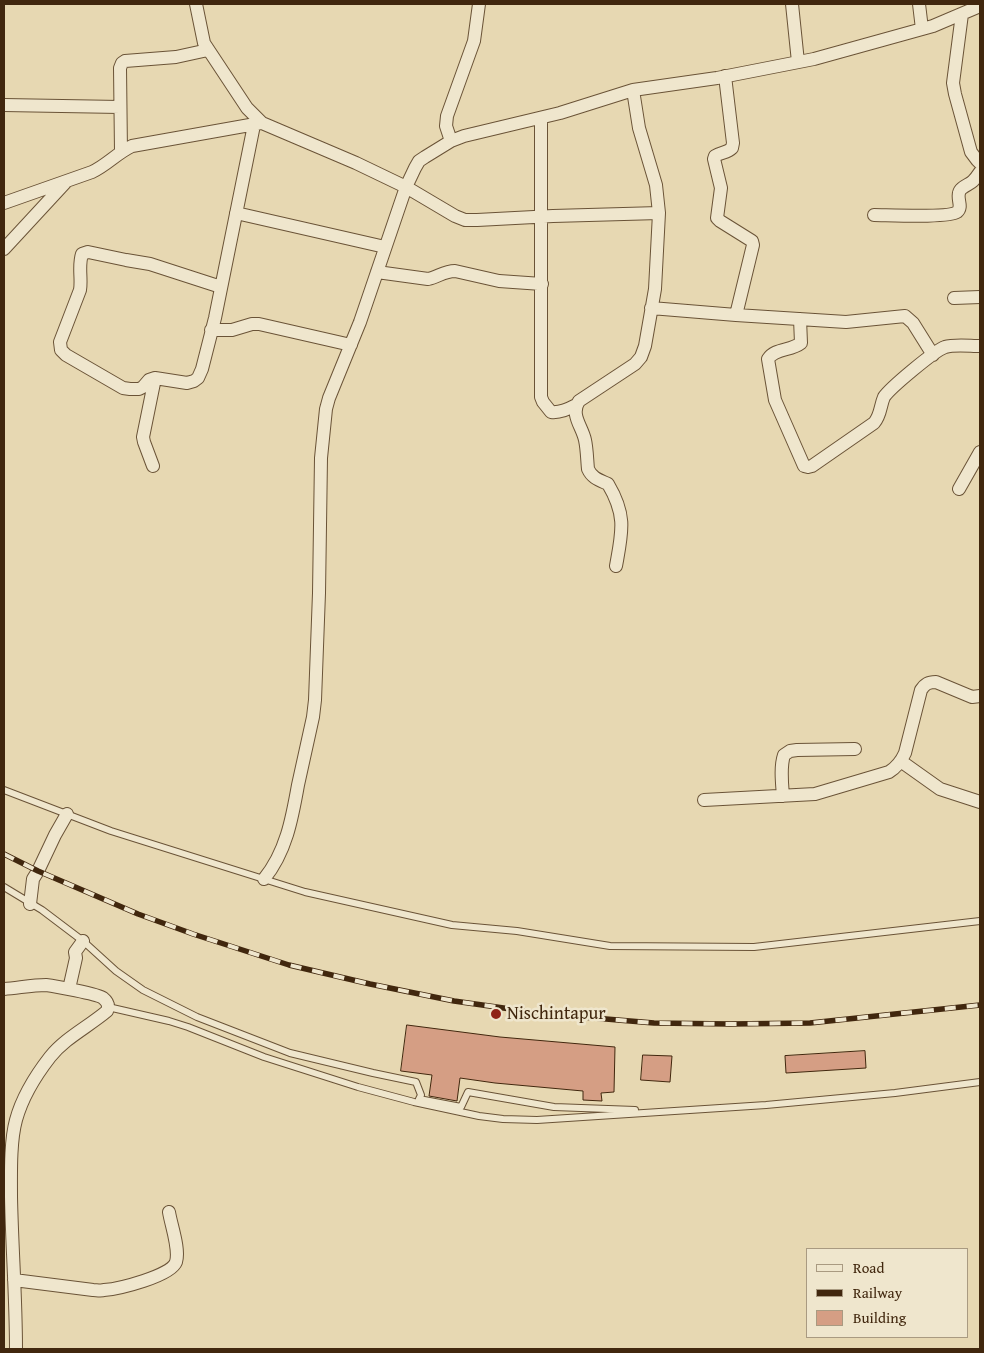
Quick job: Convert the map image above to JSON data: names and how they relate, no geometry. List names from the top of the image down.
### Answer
{
  "places": ["Nischintapur"],
  "legend": ["Road", "Railway", "Building"]
}
